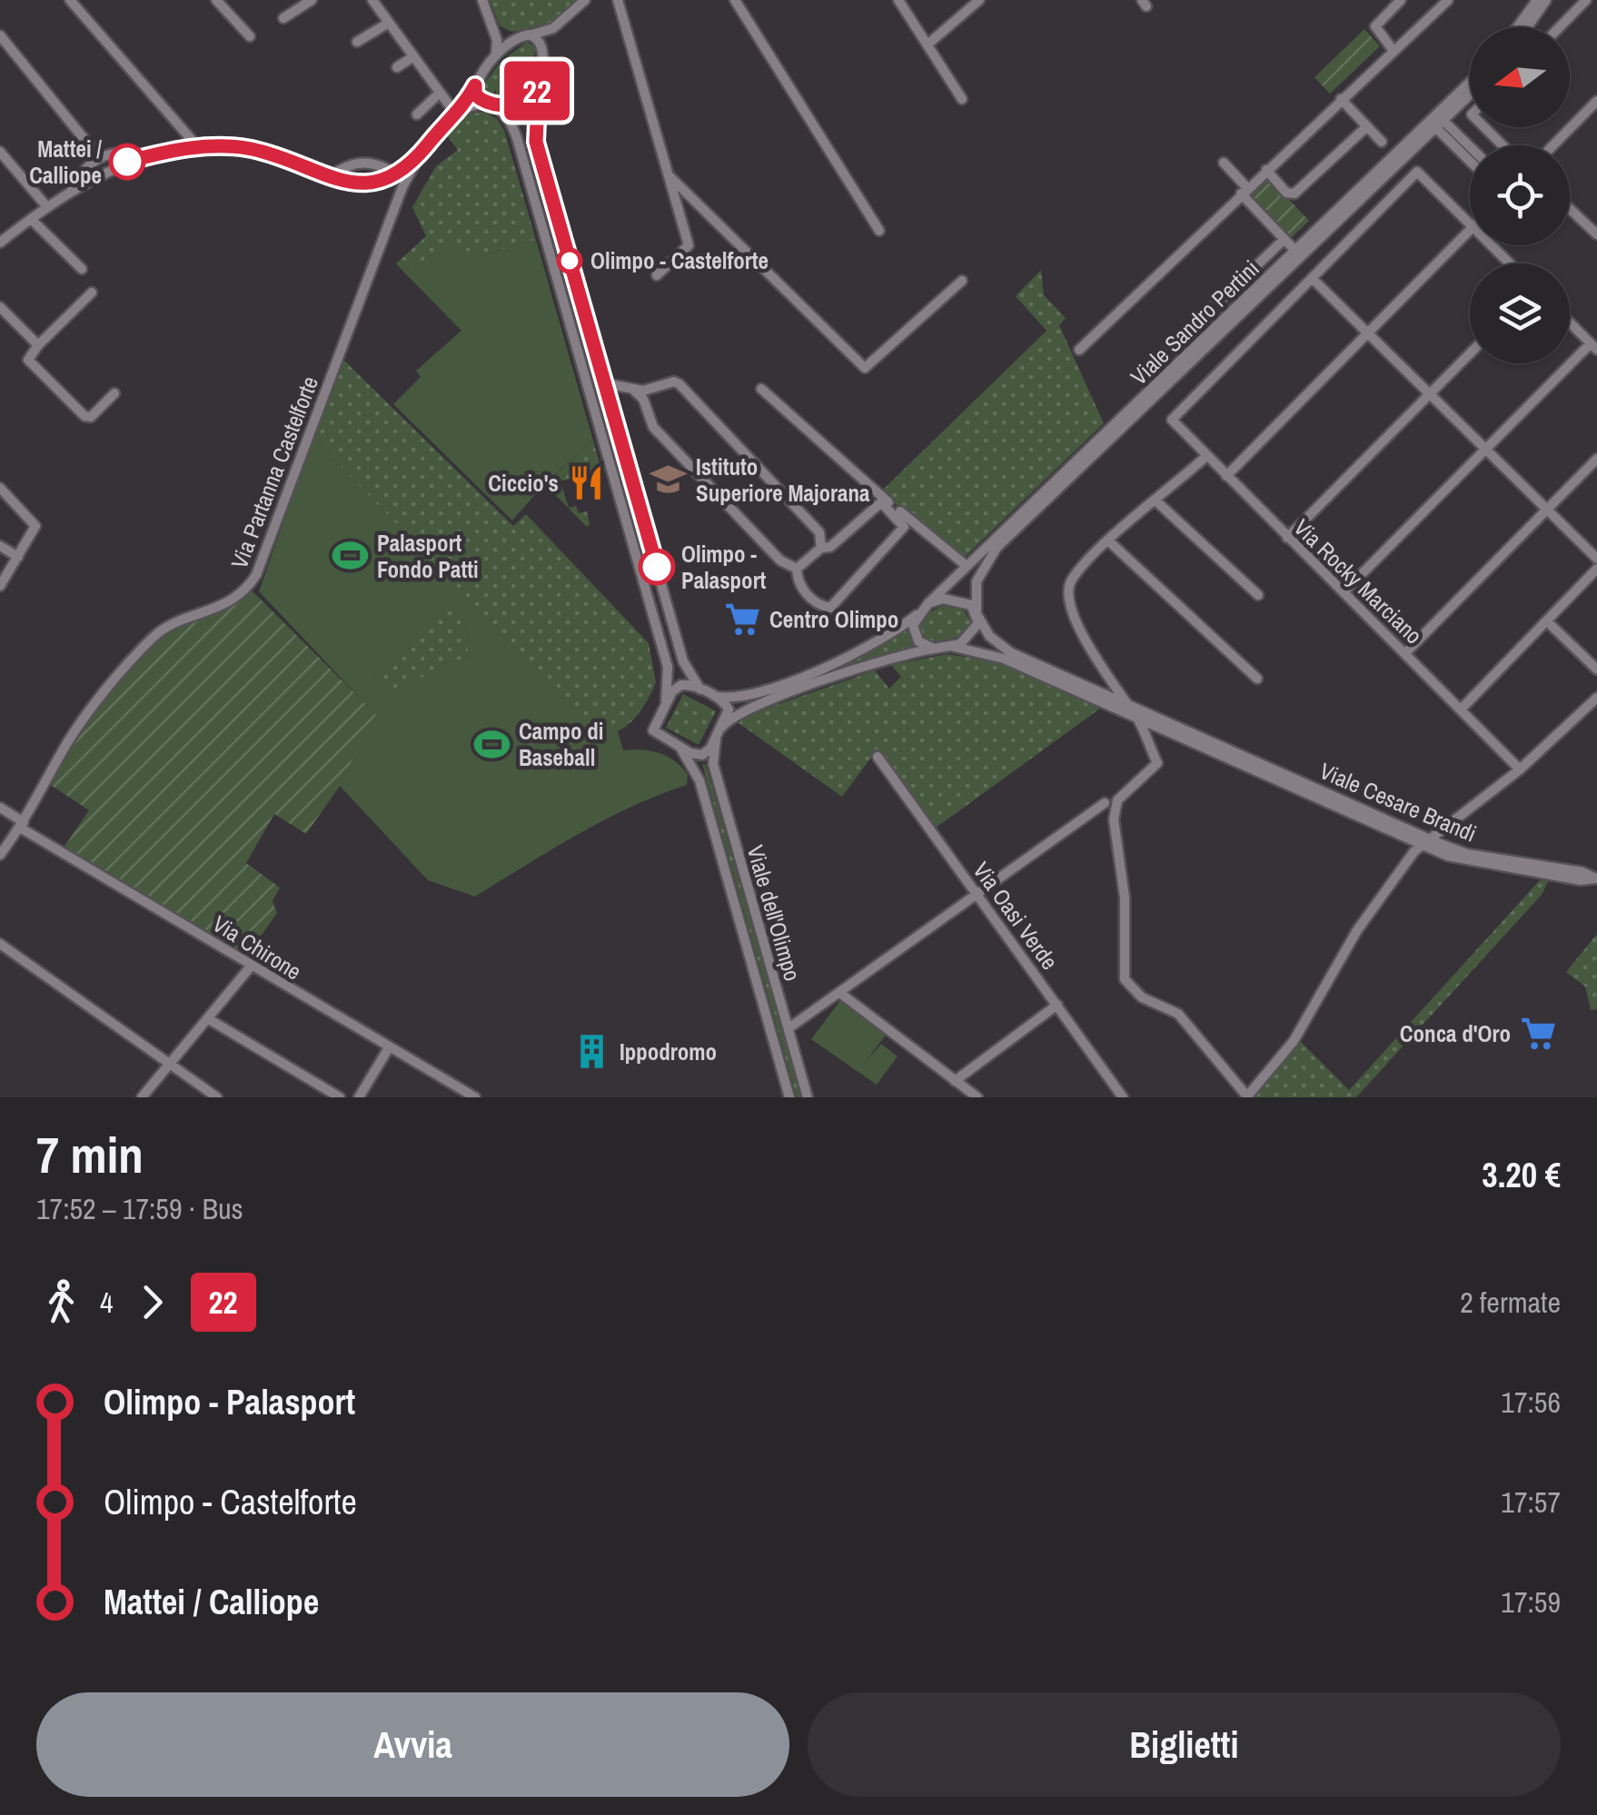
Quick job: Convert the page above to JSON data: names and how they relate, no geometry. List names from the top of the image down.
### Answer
{
  "streets": {
    "street": [
      "Viale Sandro Pertini",
      "Via Partanna Castelforte",
      "Via Rocky Marciano",
      "Viale Cesare Brandi",
      "Viale dell'Olimpo",
      "Via Oasi Verde",
      "Via Chirone"
    ]
  },
  "crossings": [
    ["Viale Sandro Pertini", "Viale Cesare Brandi"],
    ["Via Partanna Castelforte", "Via Chirone"]
  ],
  "places": {
    "other": ["Mattei / Calliope", "Olimpo - Castelforte", "Olimpo - Palasport"],
    "school or university": ["Istituto Superiore Majorana"],
    "restaurant": ["Ciccio's"],
    "sports": ["Palasport Fondo Patti", "Campo di Baseball"],
    "supermarket": ["Centro Olimpo", "Conca d'Oro"],
    "building": ["Ippodromo"]
  },
  "lines": ["bus line 22"],
  "north": "left",
  "page": {
    "on_map": "22",
    "heading": ["7 min", "17:52 – 17:59 · Bus", "3.20 €"],
    "legs": ["4", "22", "2 fermate"],
    "list": [
      {
        "name": "Olimpo - Palasport",
        "value": "17:56"
      },
      {
        "name": "Olimpo - Castelforte",
        "value": "17:57"
      },
      {
        "name": "Mattei / Calliope",
        "value": "17:59"
      }
    ],
    "buttons": ["Avvia", "Biglietti"]
  }
}
